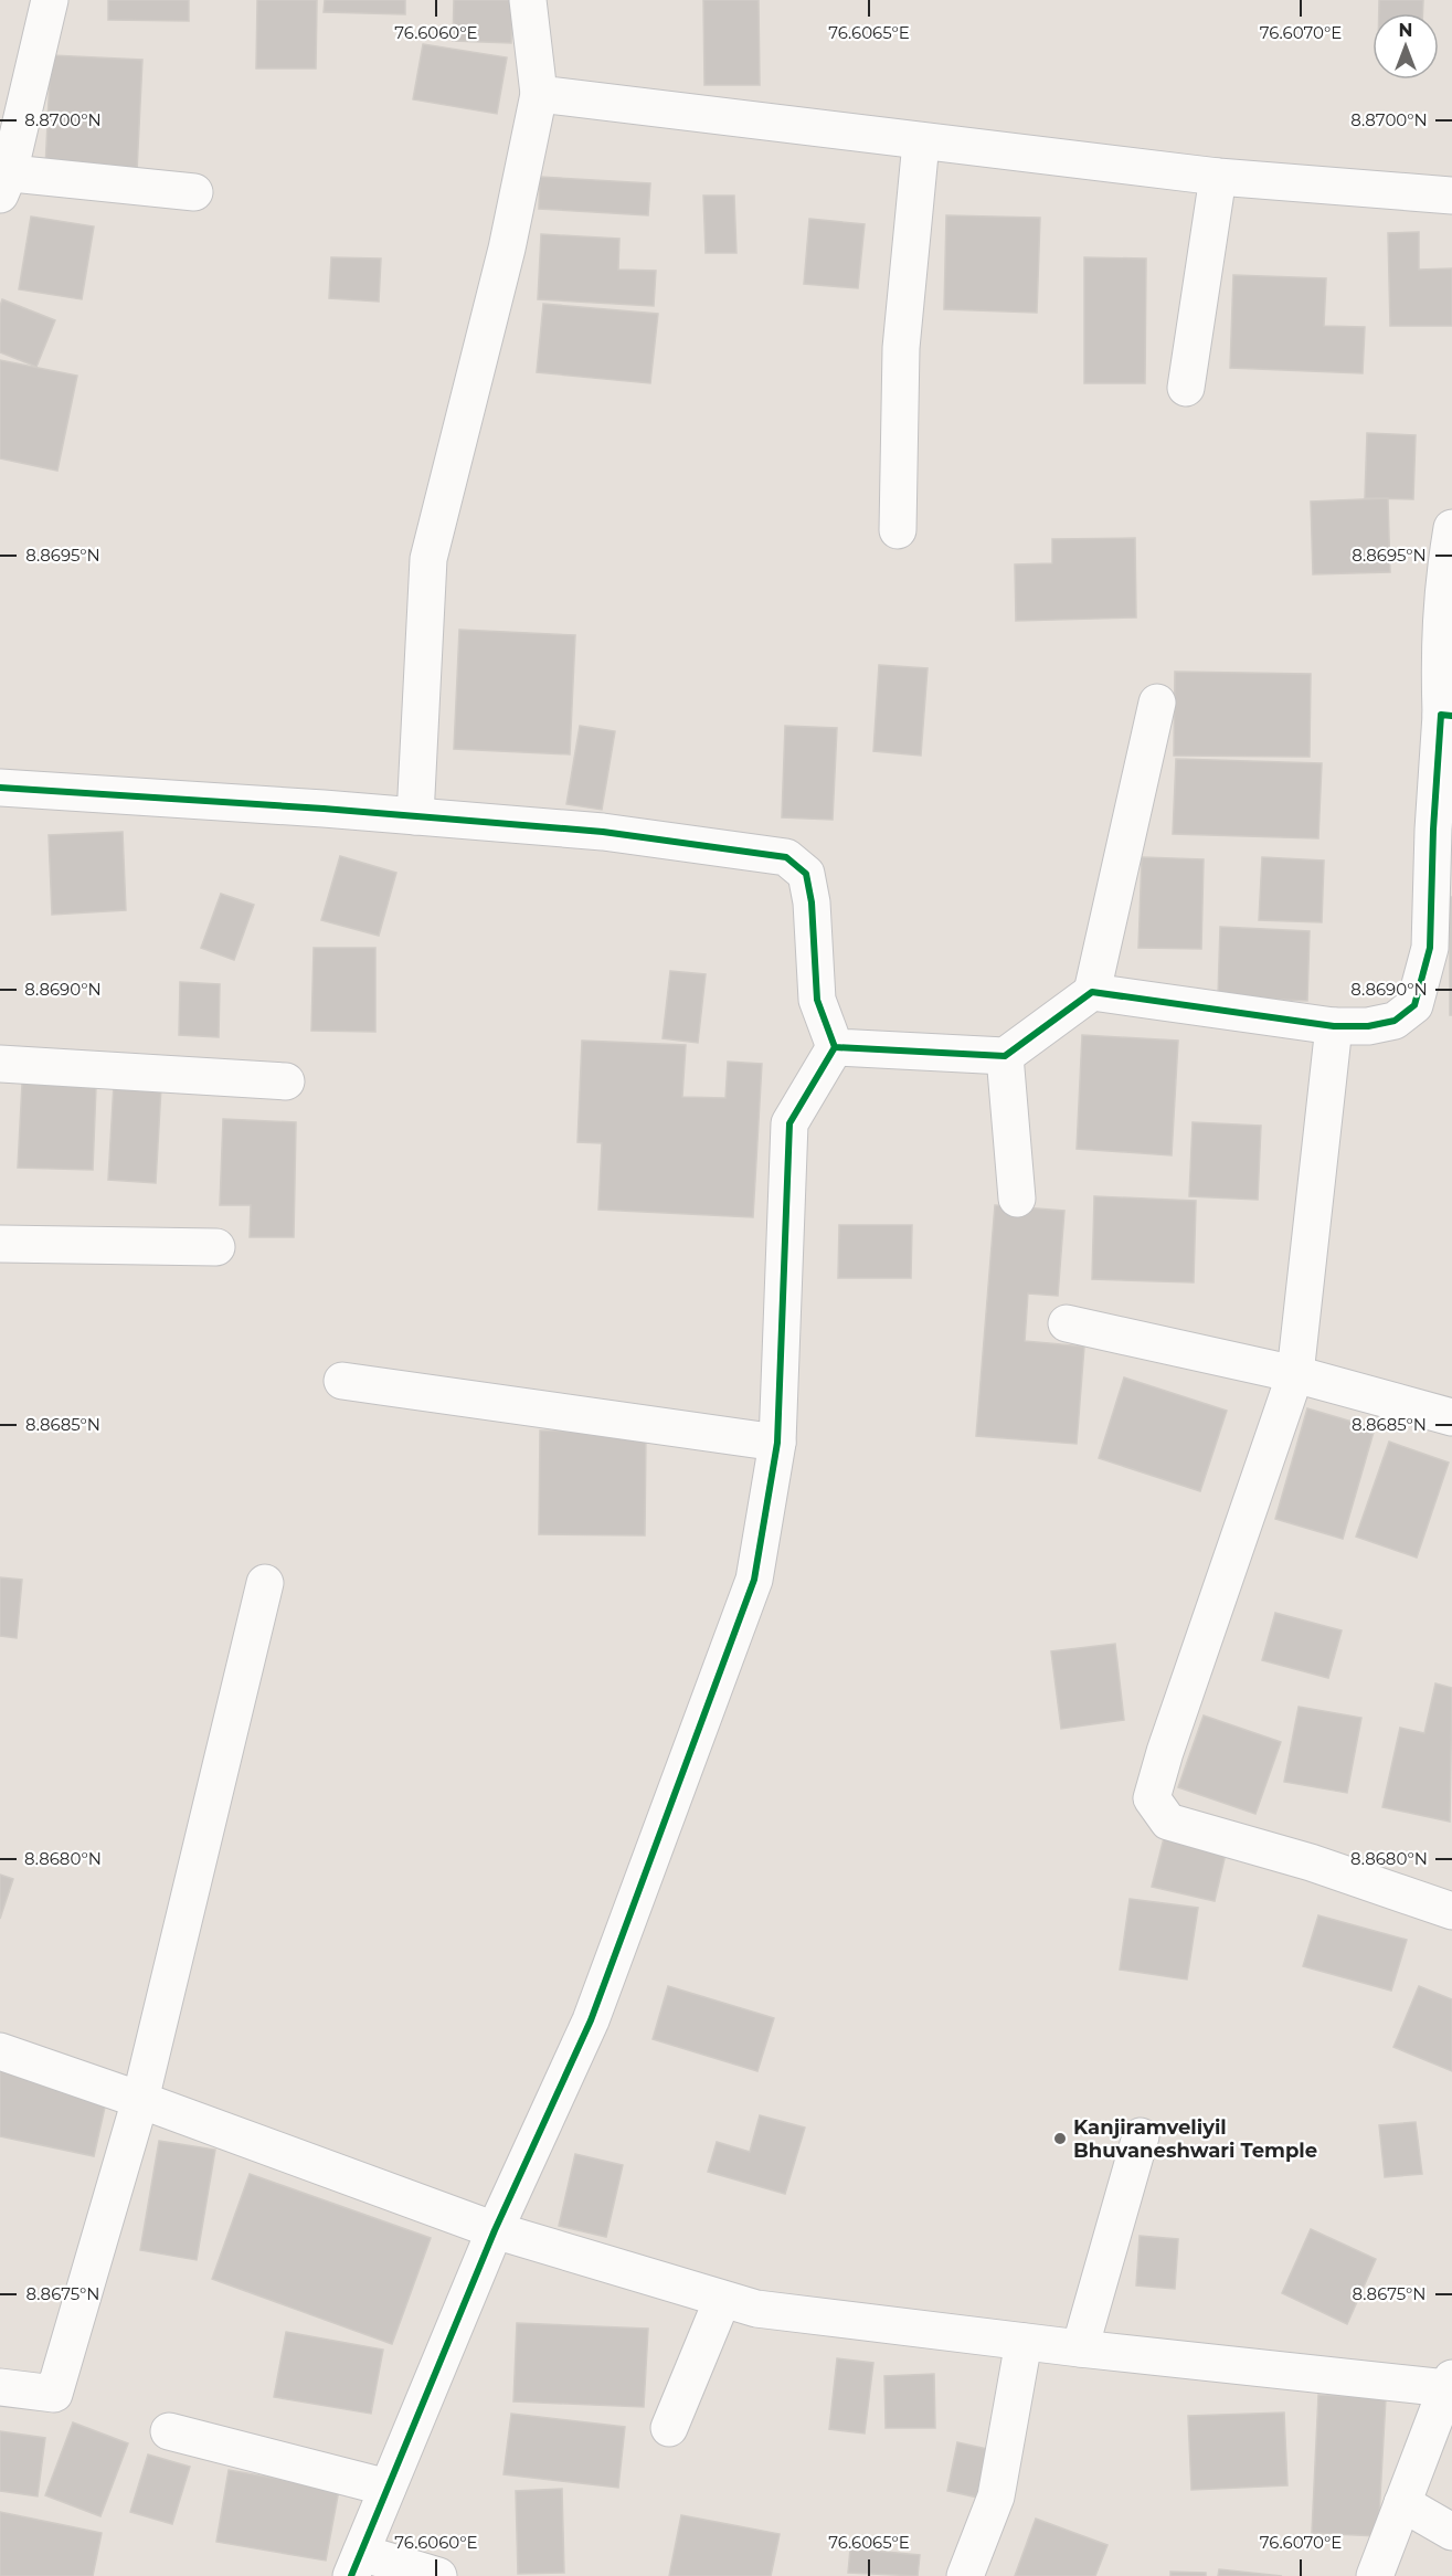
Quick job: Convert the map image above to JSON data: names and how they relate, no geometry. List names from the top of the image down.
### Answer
{
  "places": ["Kanjiramveliyil Bhuvaneshwari Temple"],
  "north": "top",
  "coordinates": [
    "76.6060°E",
    "76.6065°E",
    "76.6070°E",
    "8.8700°N",
    "8.8695°N",
    "8.8690°N",
    "8.8685°N",
    "8.8680°N",
    "8.8675°N"
  ]
}
